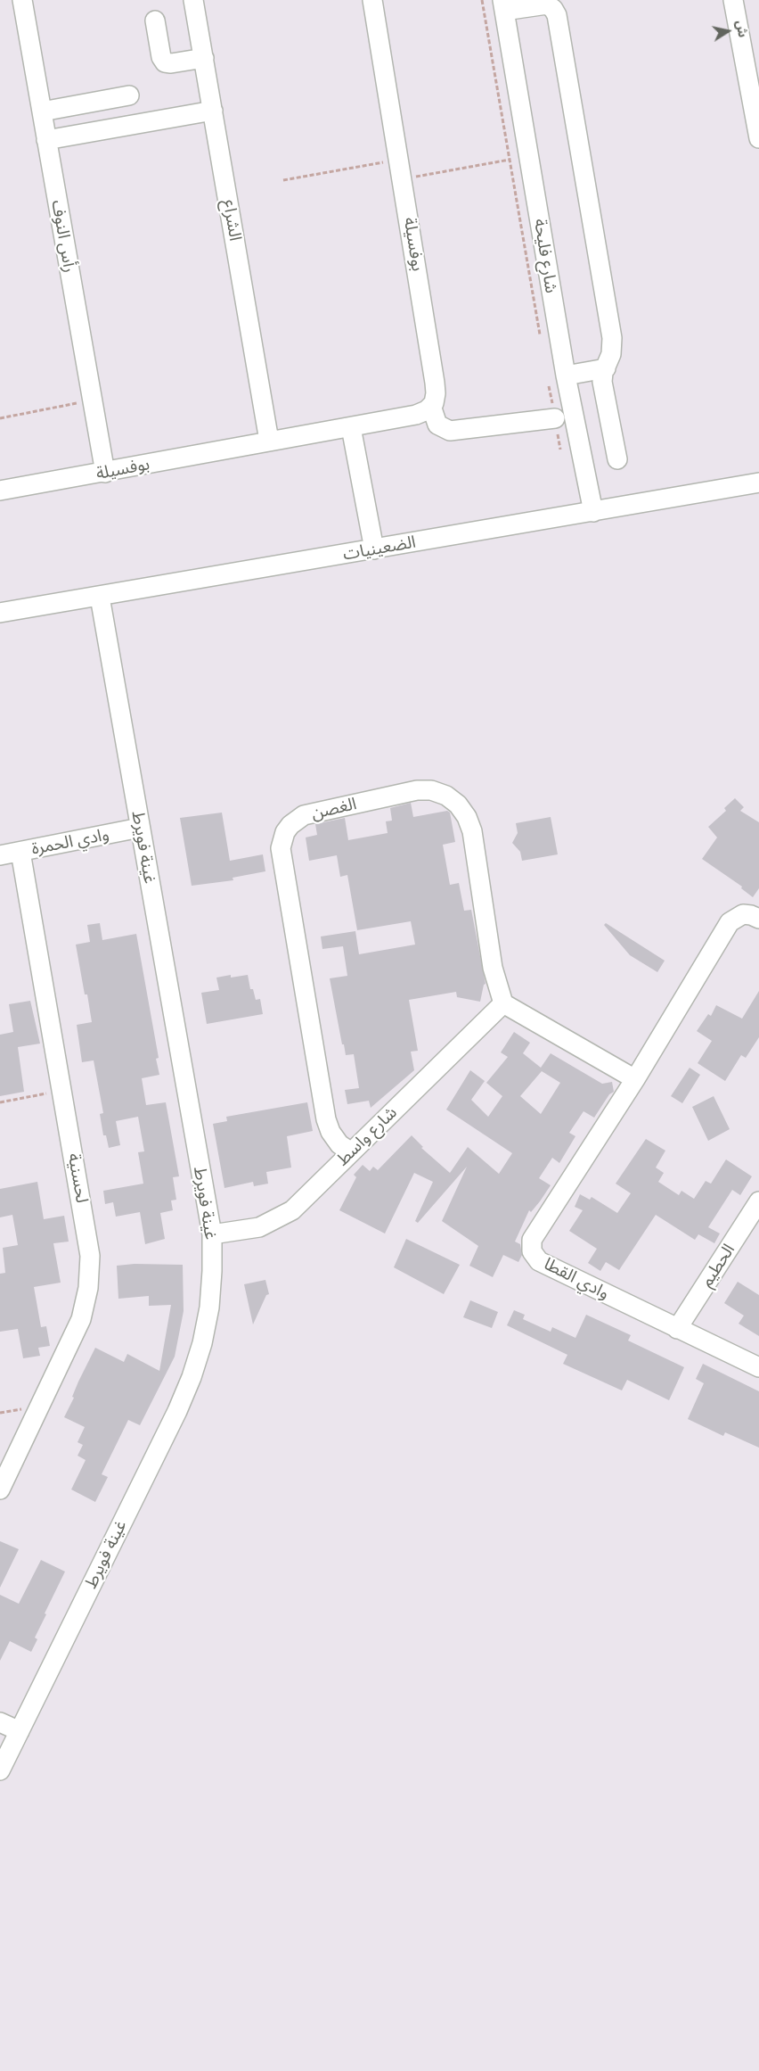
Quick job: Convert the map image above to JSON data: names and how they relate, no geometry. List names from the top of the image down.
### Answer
{
  "streets": {
    "street": [
      "الشراع",
      "رأس النوف",
      "بوفسيلة",
      "شارع فليحة",
      "الضعينيات",
      "الغصن",
      "وادي الحمرة",
      "غينة فويرط",
      "شارع واسط",
      "لحسنية",
      "الحطيم",
      "وادي القطا"
    ]
  },
  "crossings": [
    ["الشراع", "بوفسيلة"],
    ["رأس النوف", "بوفسيلة"],
    ["شارع فليحة", "الضعينيات"],
    ["الضعينيات", "غينة فويرط"],
    ["الغصن", "شارع واسط"],
    ["وادي الحمرة", "غينة فويرط"],
    ["وادي الحمرة", "لحسنية"],
    ["غينة فويرط", "شارع واسط"],
    ["الحطيم", "وادي القطا"]
  ],
  "north": "right"
}
